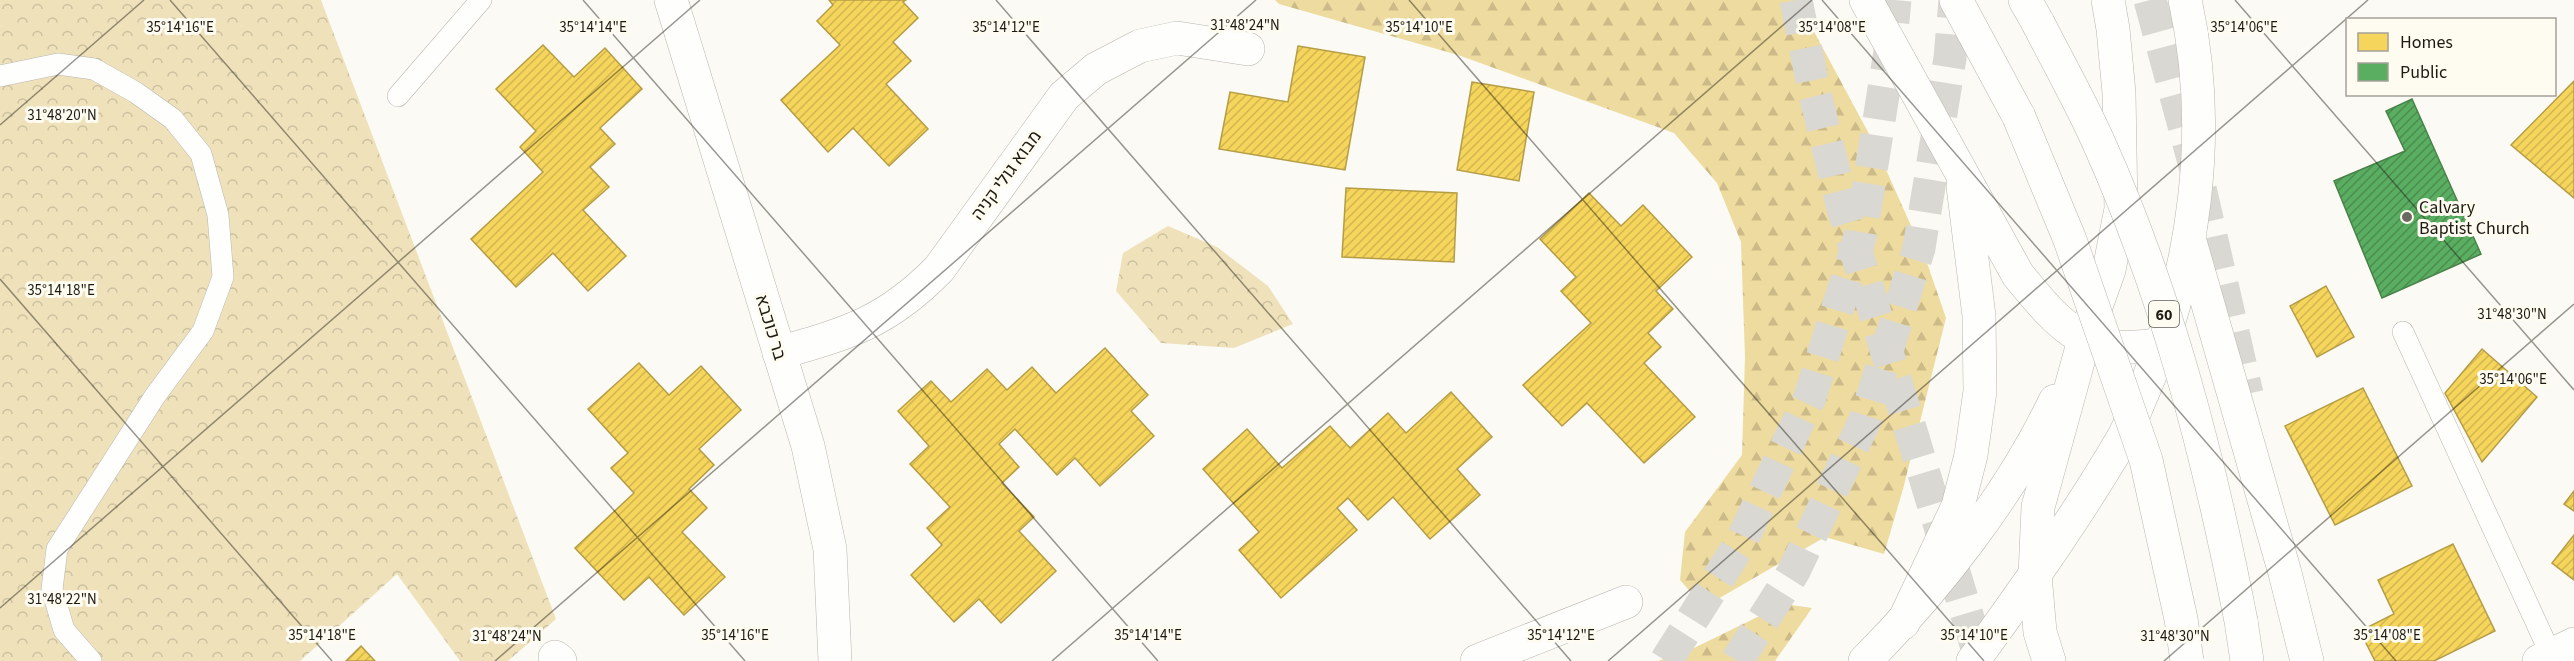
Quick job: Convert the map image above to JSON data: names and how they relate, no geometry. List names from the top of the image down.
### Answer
{
  "streets": {
    "main road": ["מבוא גולי קניה", "60", "בר כוכבא"]
  },
  "crossings": [
    ["מבוא גולי קניה", "בר כוכבא"]
  ],
  "places": ["Calvary Baptist Church"],
  "legend": ["Homes", "Public"],
  "coordinates": [
    "31°48'24\"N",
    "35°14'16\"E",
    "35°14'14\"E",
    "35°14'12\"E",
    "35°14'06\"E",
    "35°14'10\"E",
    "35°14'08\"E",
    "31°48'20\"N",
    "35°14'18\"E",
    "31°48'30\"N",
    "31°48'22\"N"
  ]
}
